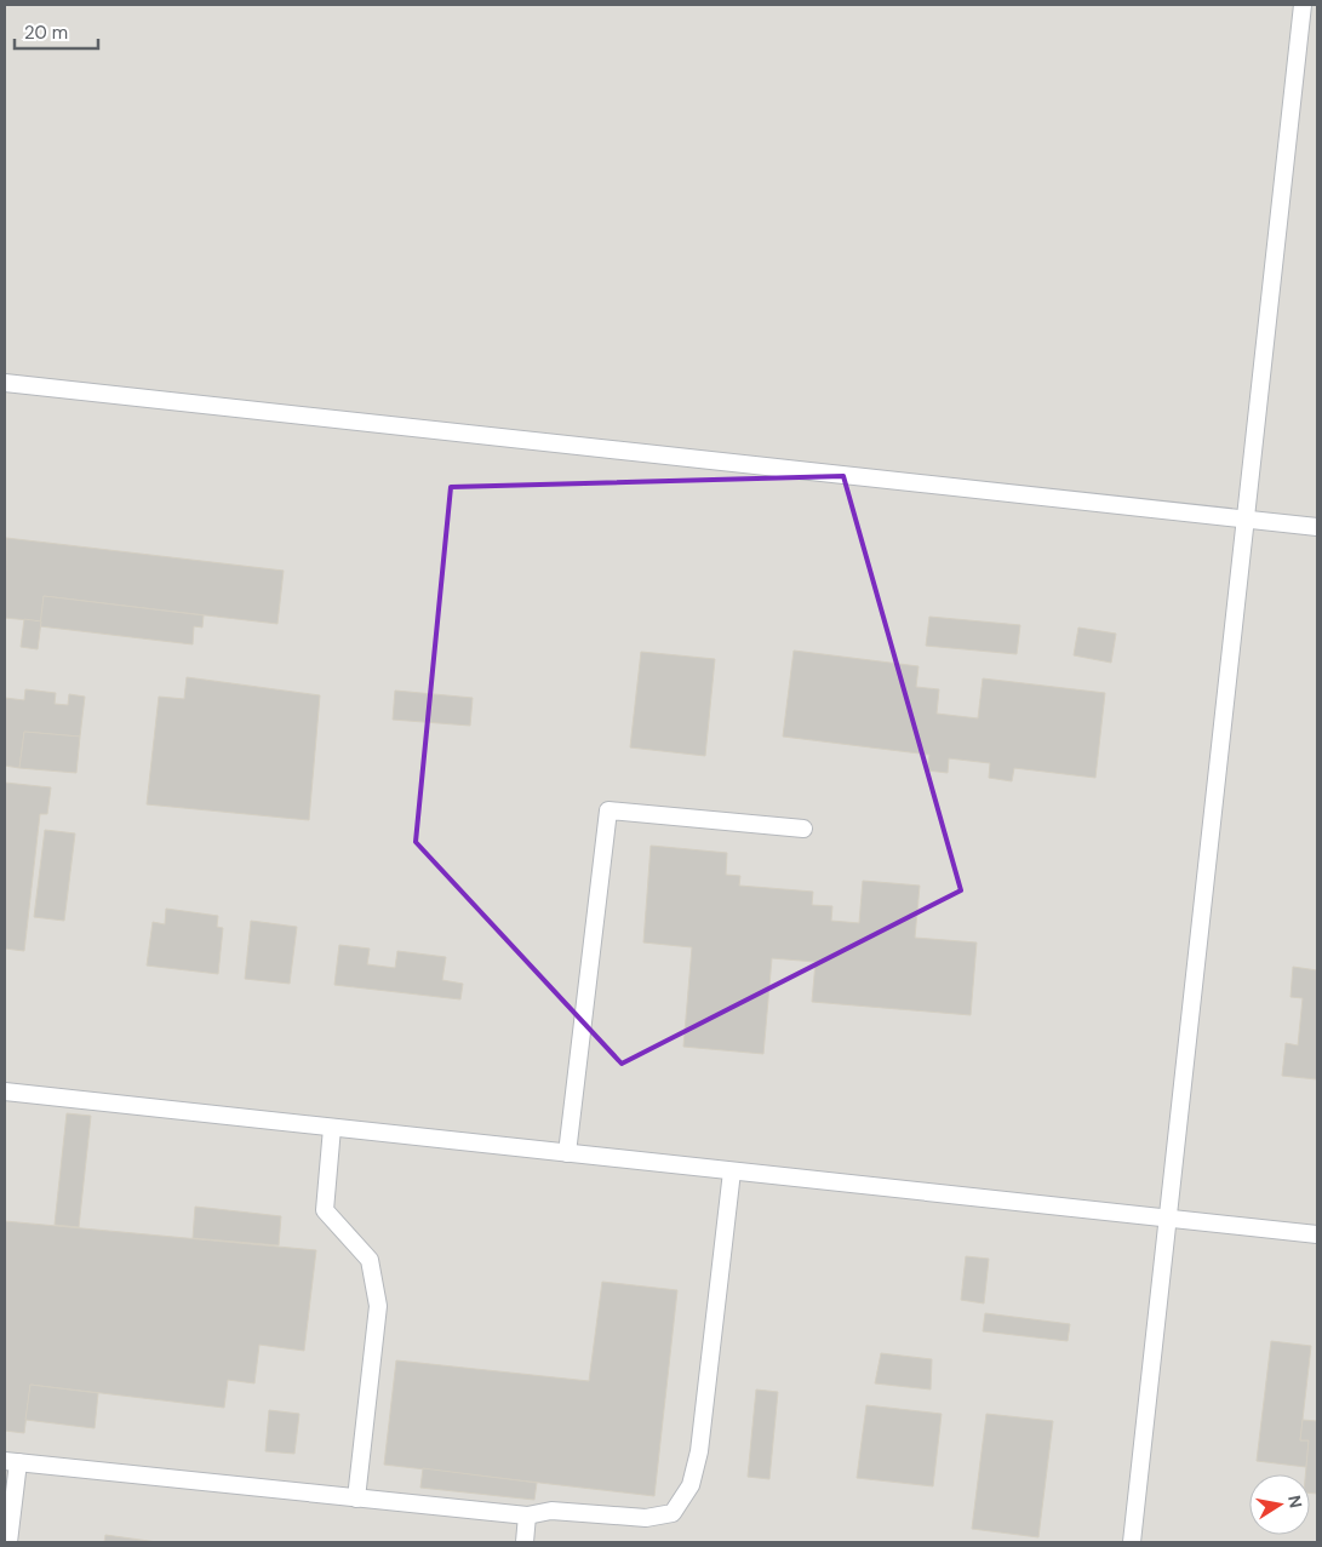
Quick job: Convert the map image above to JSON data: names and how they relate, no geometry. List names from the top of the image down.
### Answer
{
  "scale_bar": "20 m",
  "north": "right"
}
